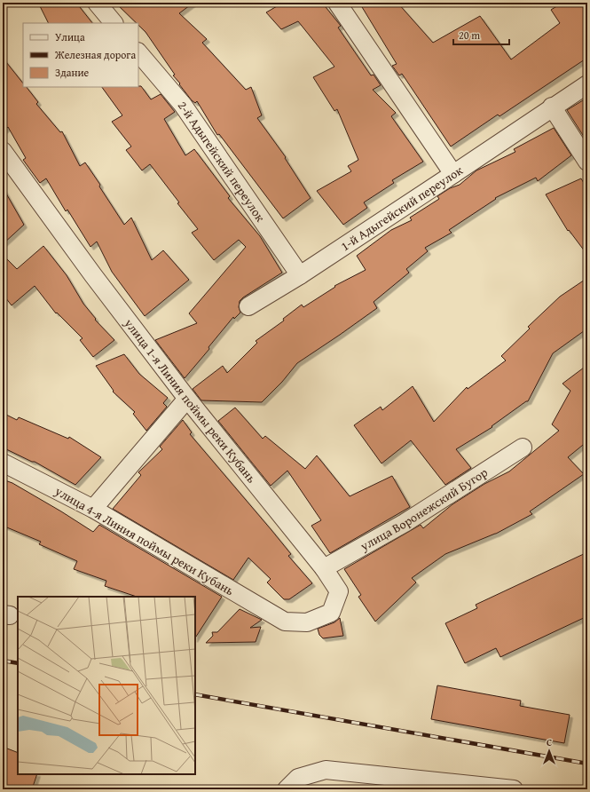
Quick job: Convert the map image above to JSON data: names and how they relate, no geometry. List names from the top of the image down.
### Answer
{
  "streets": {
    "street": [
      "2-й Адыгейский переулок",
      "1-й Адыгейский переулок",
      "улица 1-я Линия поймы реки Кубань",
      "улица Воронежский Бугор",
      "улица 4-я Линия поймы реки Кубань"
    ]
  },
  "crossings": [
    ["2-й Адыгейский переулок", "1-й Адыгейский переулок"],
    ["улица 1-я Линия поймы реки Кубань", "улица Воронежский Бугор"],
    ["улица 1-я Линия поймы реки Кубань", "улица 4-я Линия поймы реки Кубань"]
  ],
  "legend": ["Улица", "Железная дорога", "Здание"],
  "scale_bar": "20 m",
  "north": "top"
}
